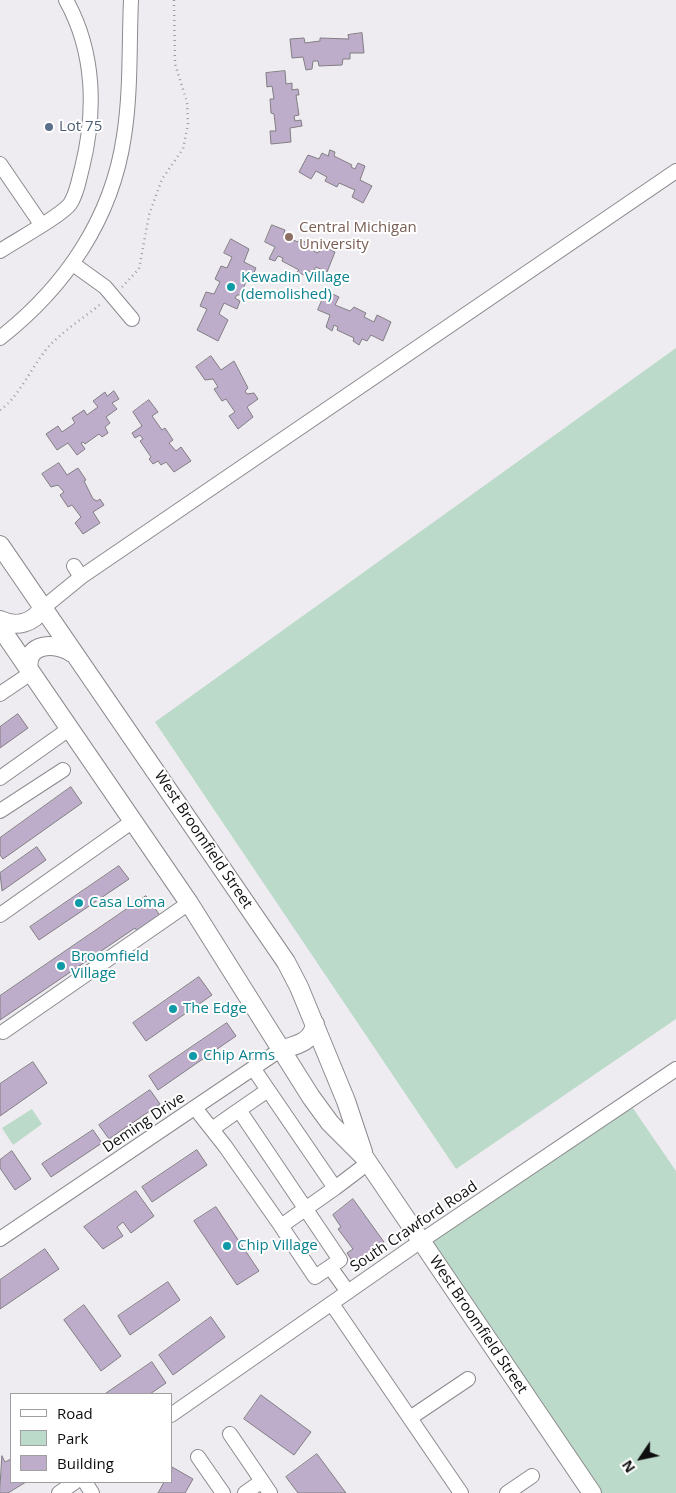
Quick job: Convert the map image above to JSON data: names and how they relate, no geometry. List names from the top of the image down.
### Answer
{
  "streets": {
    "main road": ["West Broomfield Street"],
    "street": ["Deming Drive", "South Crawford Road"]
  },
  "crossings": [
    ["West Broomfield Street", "Deming Drive"],
    ["West Broomfield Street", "South Crawford Road"]
  ],
  "places": [
    "Lot 75",
    "Central Michigan University",
    "Kewadin Village (demolished)",
    "Casa Loma",
    "Broomfield Village",
    "The Edge",
    "Chip Arms",
    "Chip Village"
  ],
  "legend": ["Road", "Park", "Building"],
  "north": "bottom left"
}
